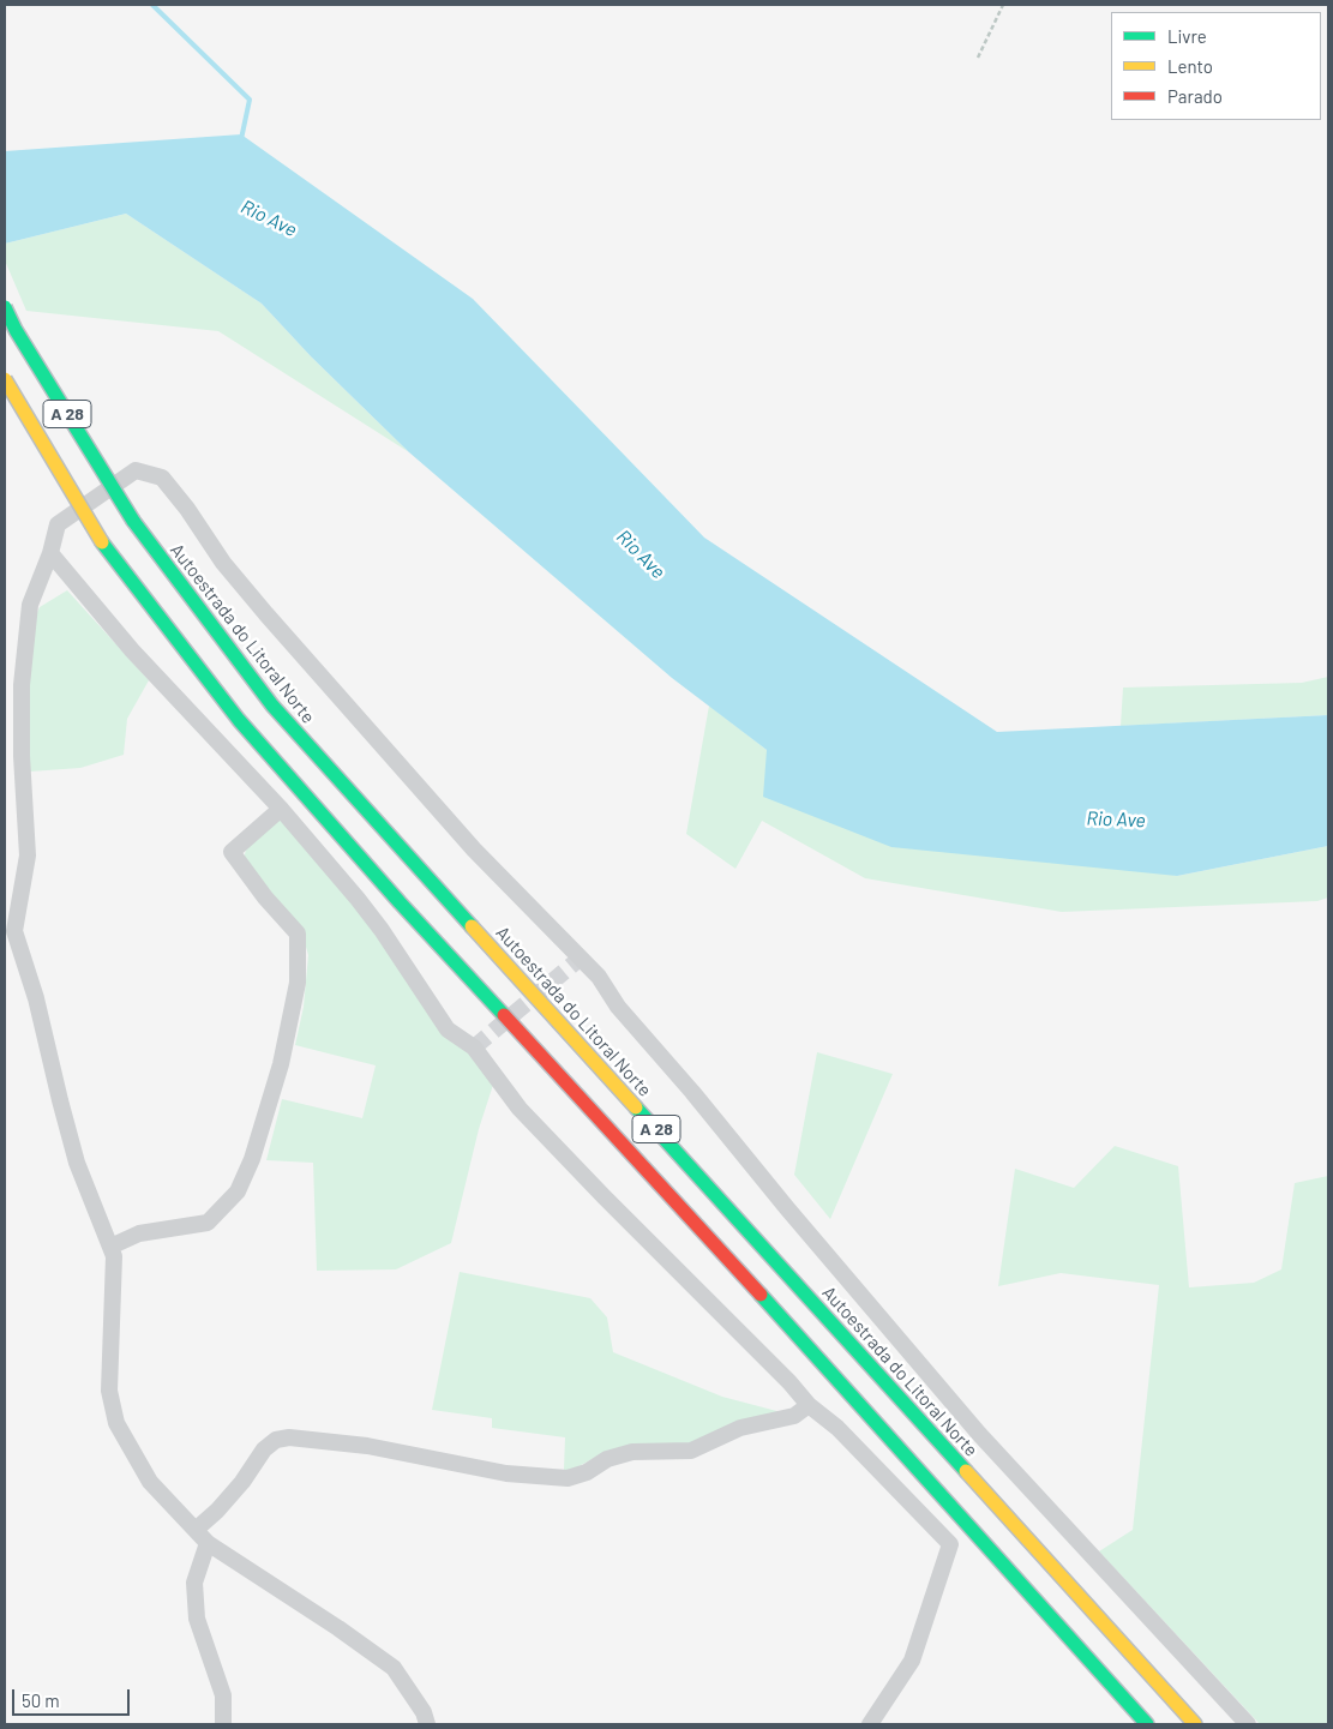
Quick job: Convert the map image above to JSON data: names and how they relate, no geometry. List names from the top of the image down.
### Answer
{
  "streets": {
    "highway": ["A 28", "Autoestrada do Litoral Norte"]
  },
  "water": ["Rio Ave"],
  "legend": ["Livre", "Lento", "Parado"],
  "scale_bar": "50 m"
}
